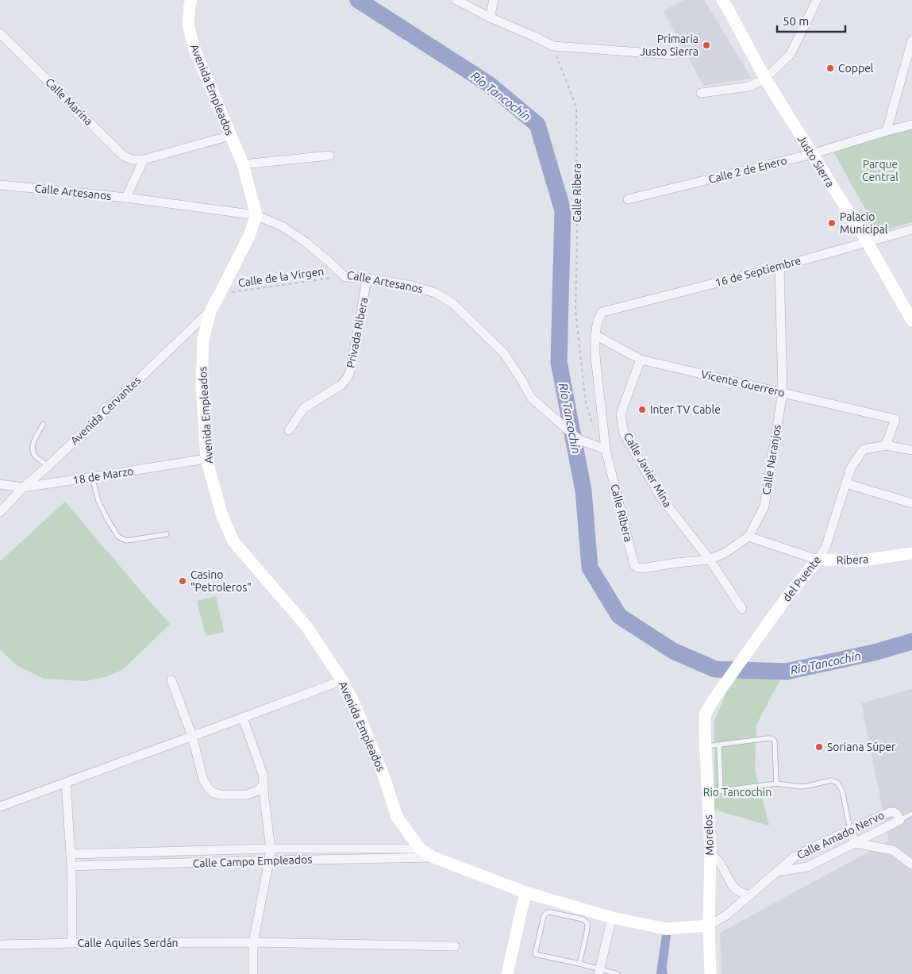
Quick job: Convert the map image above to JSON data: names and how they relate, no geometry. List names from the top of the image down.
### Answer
{
  "streets": {
    "street": [
      "Avenida Empleados",
      "Calle Marina",
      "Justo Sierra",
      "Calle 2 de Enero",
      "Calle Artesanos",
      "Calle Ribera",
      "16 de Septiembre",
      "Privada Ribera",
      "Vicente Guerrero",
      "Avenida Cervantes",
      "Calle Naranjos",
      "Calle Javier Mina",
      "18 de Marzo",
      "Ribera",
      "del Puente",
      "Morelos",
      "Calle Amado Nervo",
      "Calle Campo Empleados",
      "Calle Aquiles Serdán"
    ],
    "path": ["Calle de la Virgen"]
  },
  "crossings": [
    ["Avenida Empleados", "Calle Marina"],
    ["Avenida Empleados", "Calle Artesanos"],
    ["Avenida Empleados", "Calle de la Virgen"],
    ["Avenida Empleados", "Avenida Cervantes"],
    ["Avenida Empleados", "18 de Marzo"],
    ["Avenida Empleados", "Morelos"],
    ["Avenida Empleados", "Calle Amado Nervo"],
    ["Avenida Empleados", "Calle Campo Empleados"],
    ["Justo Sierra", "Calle 2 de Enero"],
    ["Justo Sierra", "16 de Septiembre"],
    ["Calle Artesanos", "Calle Ribera"],
    ["Calle Artesanos", "Calle de la Virgen"],
    ["Calle Artesanos", "Privada Ribera"],
    ["Calle Ribera", "16 de Septiembre"],
    ["Calle Ribera", "Vicente Guerrero"],
    ["Calle Ribera", "Calle Naranjos"],
    ["16 de Septiembre", "Calle Naranjos"],
    ["Vicente Guerrero", "Calle Naranjos"],
    ["Vicente Guerrero", "Calle Javier Mina"],
    ["Vicente Guerrero", "del Puente"],
    ["Avenida Cervantes", "18 de Marzo"],
    ["Calle Naranjos", "Calle Javier Mina"],
    ["Calle Naranjos", "Ribera"],
    ["Ribera", "del Puente"],
    ["del Puente", "Morelos"],
    ["Morelos", "Calle Amado Nervo"]
  ],
  "water": ["Río Tancochín"],
  "parks": ["Parque Central", "Rio Tancochin"],
  "places": [
    "Primaria Justo Sierra",
    "Coppel",
    "Palacio Municipal",
    "Inter TV Cable",
    "Casino \"Petroleros\"",
    "Soriana Súper"
  ],
  "scale_bar": "50 m"
}
